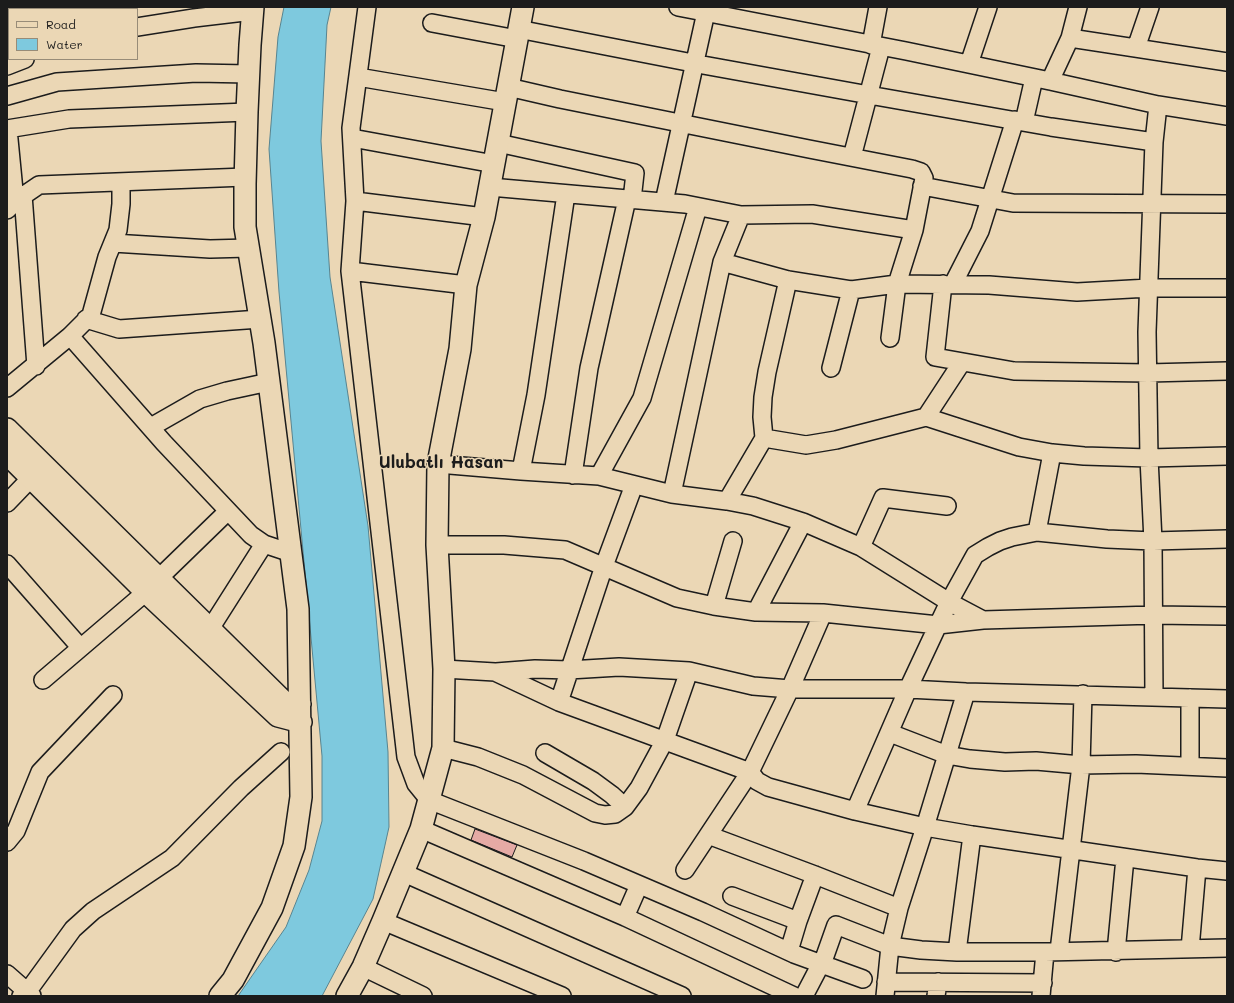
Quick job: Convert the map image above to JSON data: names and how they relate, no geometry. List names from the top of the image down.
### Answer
{
  "districts": ["Ulubatlı Hasan"],
  "legend": ["Road", "Water"]
}
